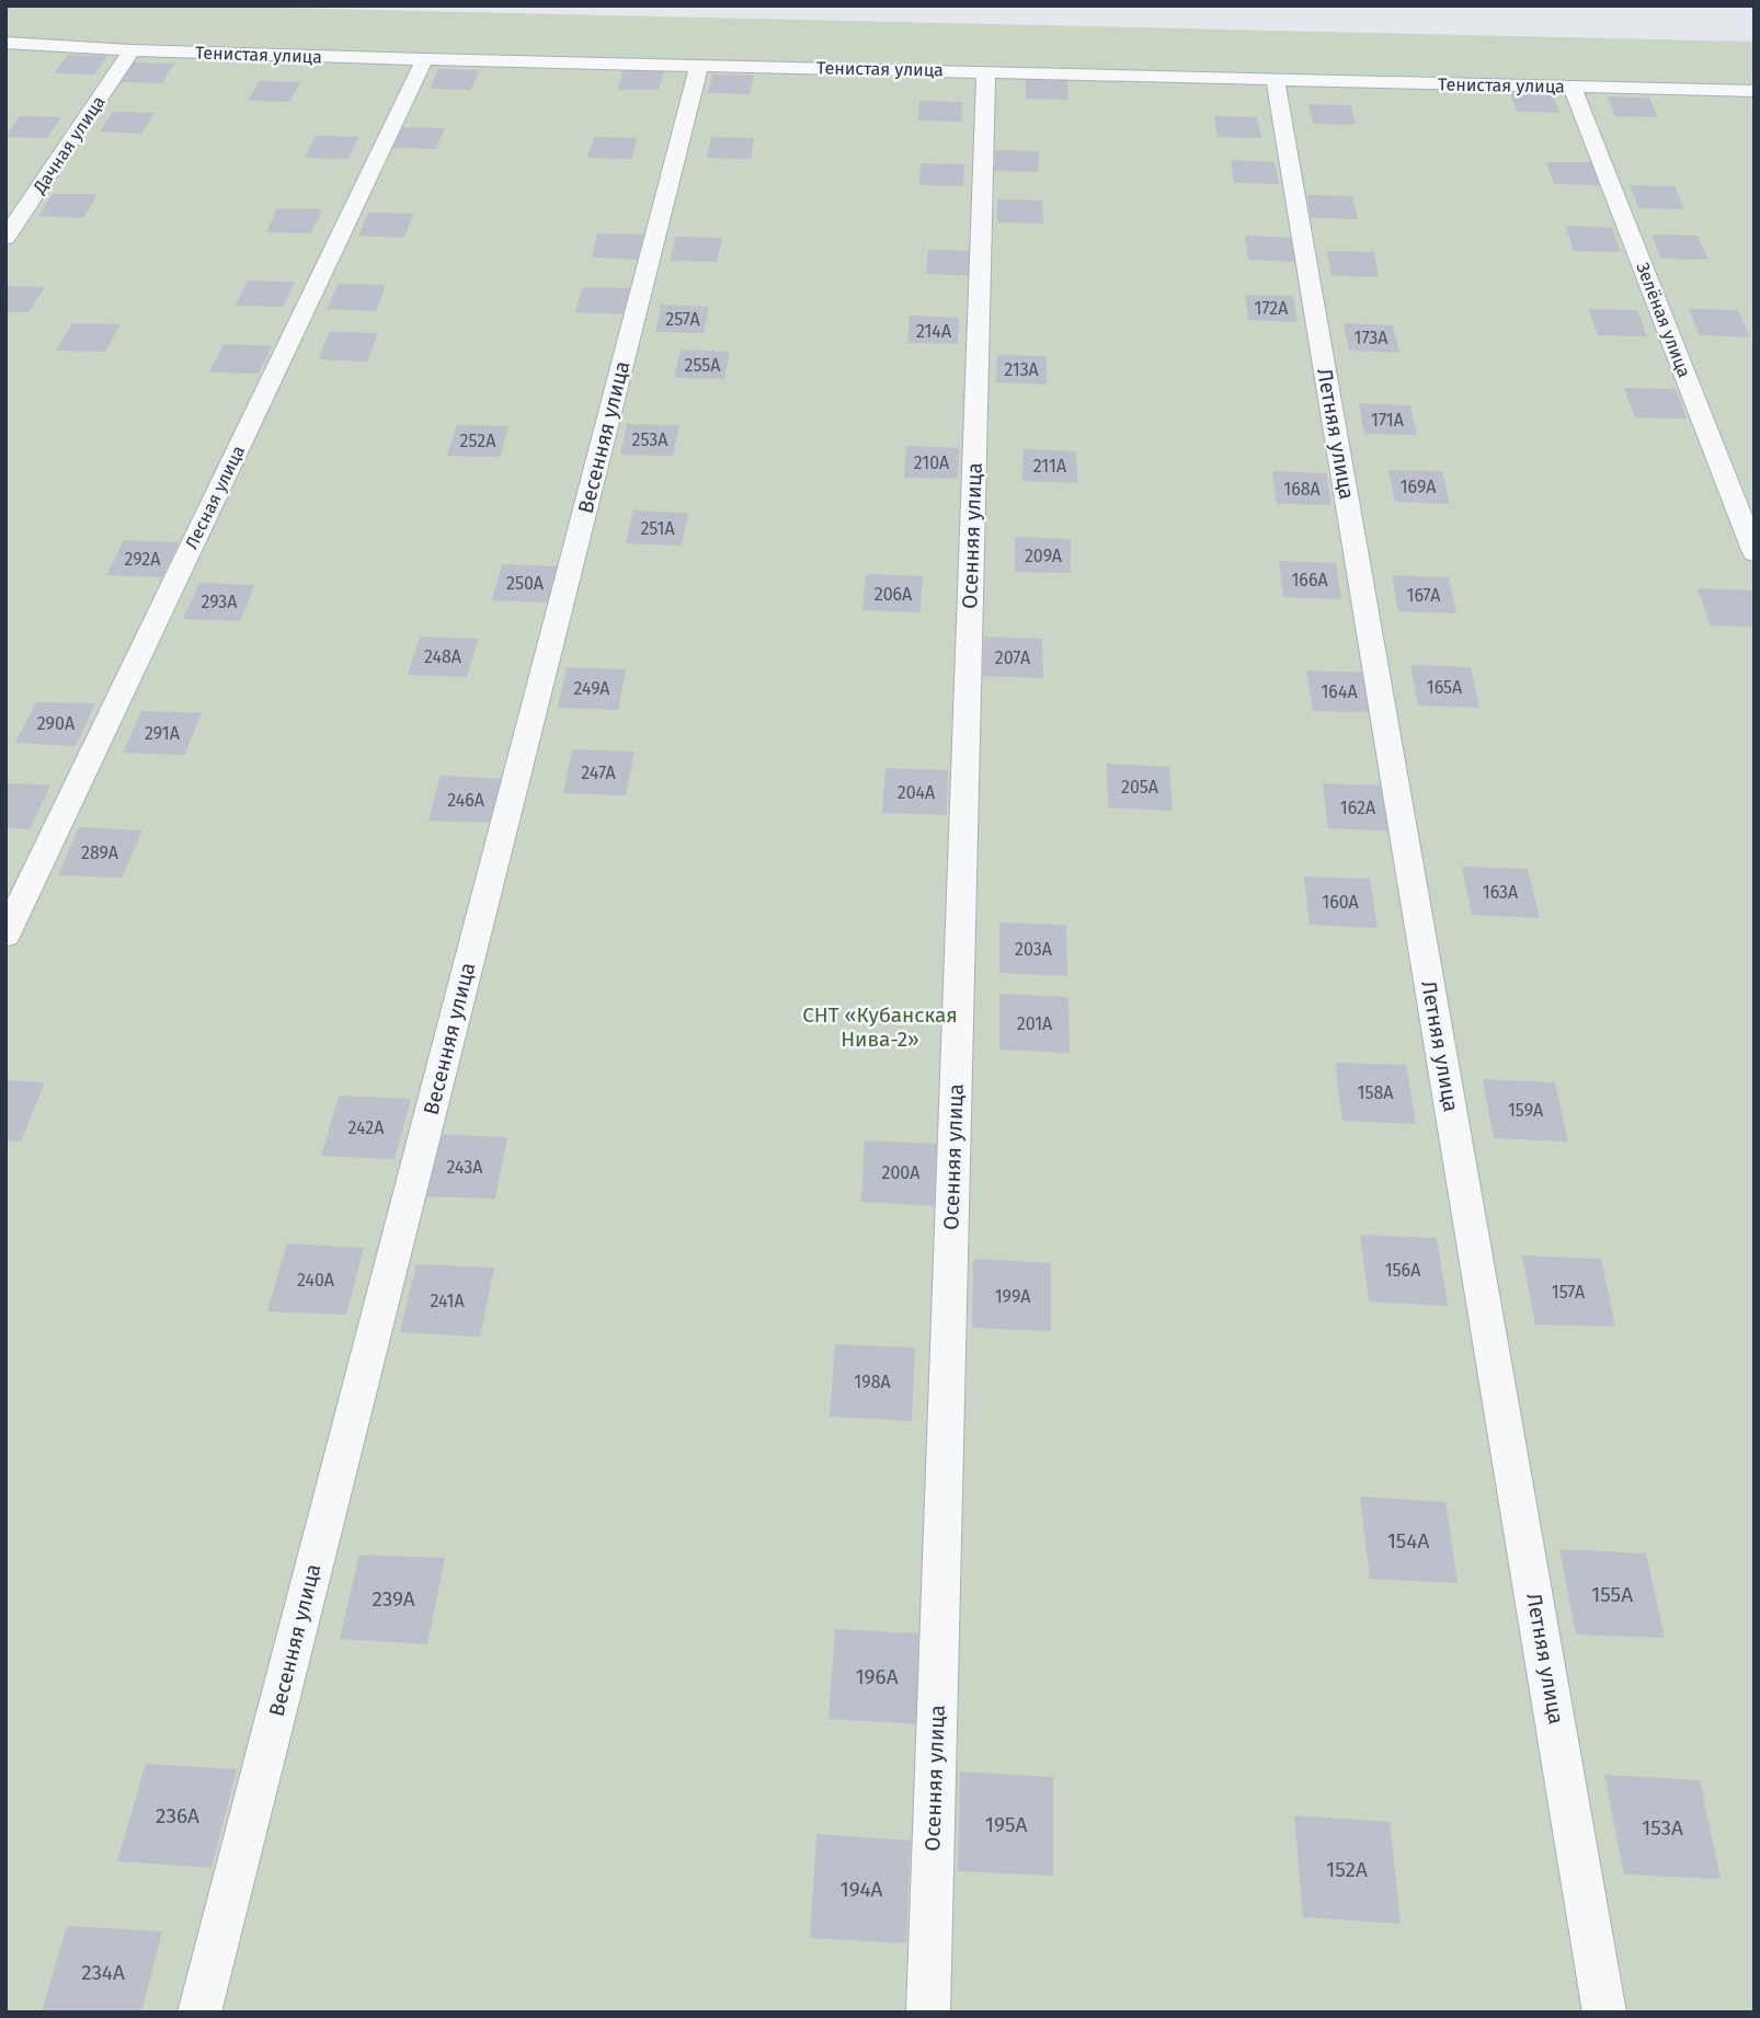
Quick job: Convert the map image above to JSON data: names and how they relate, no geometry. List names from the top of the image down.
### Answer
{
  "streets": {
    "lane": [
      "Тенистая улица",
      "Дачная улица",
      "Зелёная улица",
      "Летняя улица",
      "Весенняя улица",
      "Лесная улица",
      "Осенняя улица"
    ]
  },
  "crossings": [
    ["Тенистая улица", "Дачная улица"],
    ["Тенистая улица", "Зелёная улица"],
    ["Тенистая улица", "Летняя улица"],
    ["Тенистая улица", "Весенняя улица"],
    ["Тенистая улица", "Лесная улица"],
    ["Тенистая улица", "Осенняя улица"]
  ],
  "parks": ["СНТ «Кубанская Нива-2»"],
  "house_numbers": [
    "172А",
    "257А",
    "214А",
    "173А",
    "255А",
    "213А",
    "171А",
    "253А",
    "252А",
    "210А",
    "211А",
    "169А",
    "168А",
    "251А",
    "209А",
    "292А",
    "166А",
    "250А",
    "206А",
    "167А",
    "293А",
    "248А",
    "207А",
    "165А",
    "249А",
    "164А",
    "290А",
    "291А",
    "247А",
    "205А",
    "204А",
    "246А",
    "162А",
    "289А",
    "163А",
    "160А",
    "203А",
    "201А",
    "158А",
    "159А",
    "242А",
    "243А",
    "200А",
    "156А",
    "240А",
    "157А",
    "199А",
    "241А",
    "198А",
    "154А",
    "155А",
    "239А",
    "196А",
    "236А",
    "195А",
    "153А",
    "152А",
    "194А",
    "234А"
  ]
}
